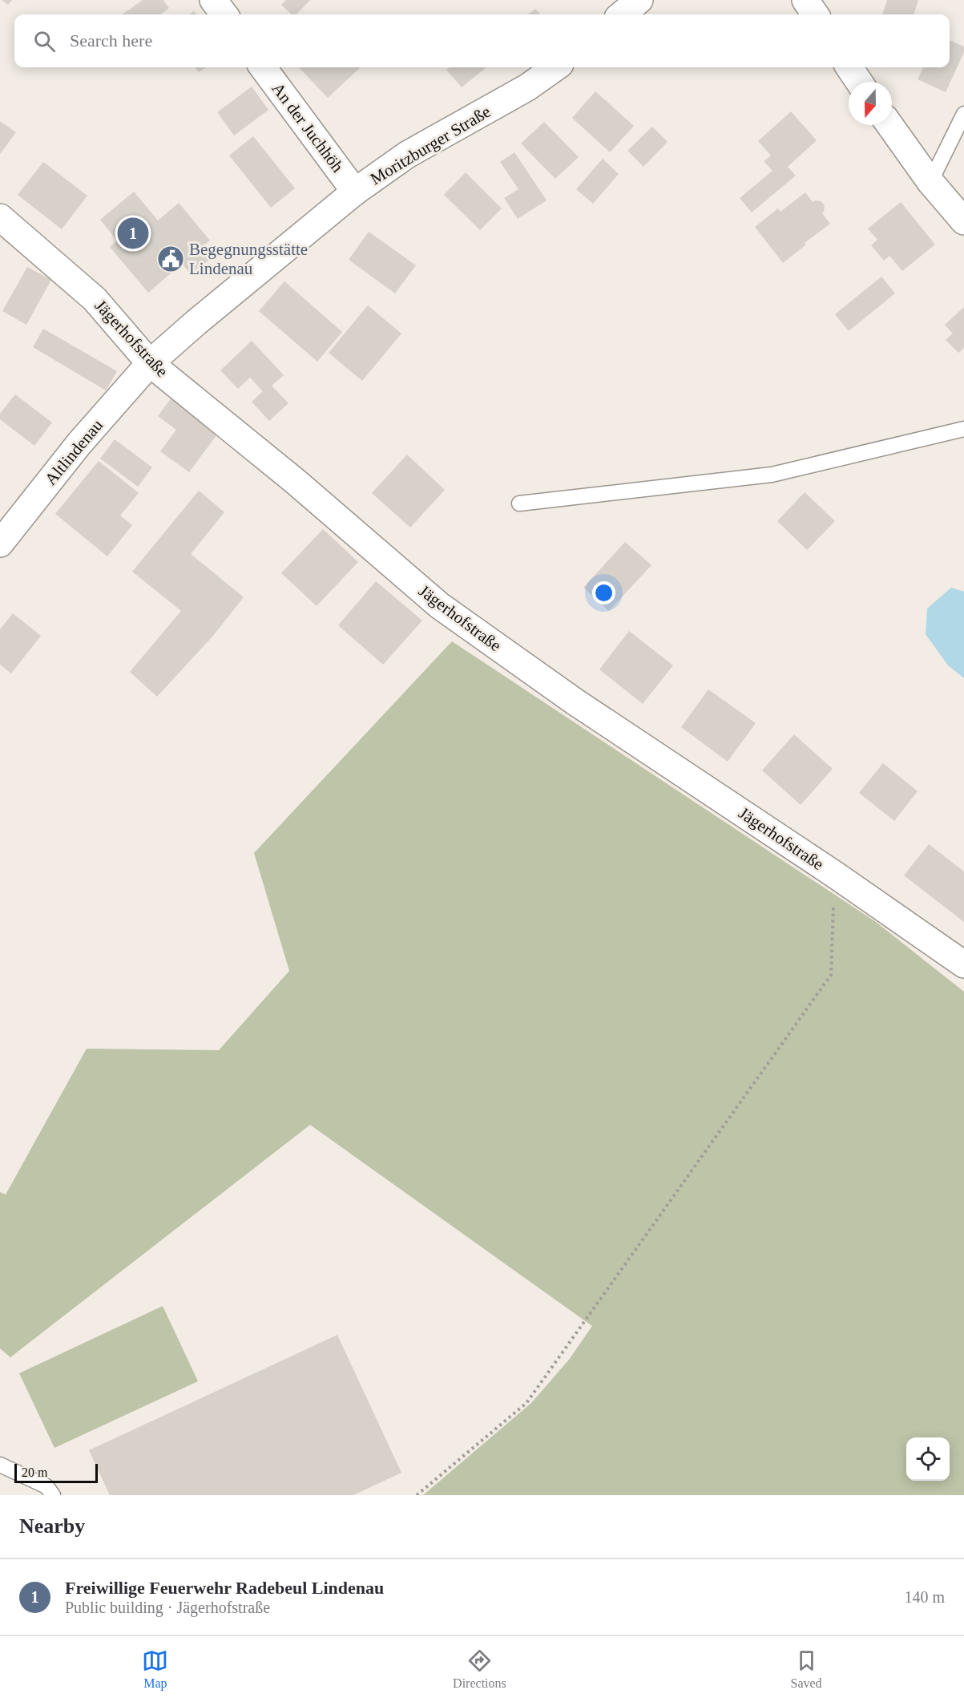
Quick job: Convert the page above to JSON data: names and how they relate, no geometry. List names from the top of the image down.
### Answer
{
  "streets": {
    "street": [
      "An der Juchhöh",
      "Moritzburger Straße",
      "Jägerhofstraße",
      "Altlindenau"
    ]
  },
  "crossings": [
    ["An der Juchhöh", "Moritzburger Straße"],
    ["Moritzburger Straße", "Jägerhofstraße"],
    ["Moritzburger Straße", "Altlindenau"],
    ["Jägerhofstraße", "Altlindenau"]
  ],
  "places": {
    "public building": ["Begegnungsstätte Lindenau"]
  },
  "scale_bar": "20 m",
  "north": "bottom",
  "page": {
    "search": "Search here",
    "pins": "1",
    "scale": "20 m",
    "heading": "Nearby",
    "list": [
      {
        "mark": "1",
        "name": "Freiwillige Feuerwehr Radebeul Lindenau",
        "note": "Public building · Jägerhofstraße",
        "value": "140 m"
      }
    ],
    "nav": ["Map", "Directions", "Saved"]
  }
}
